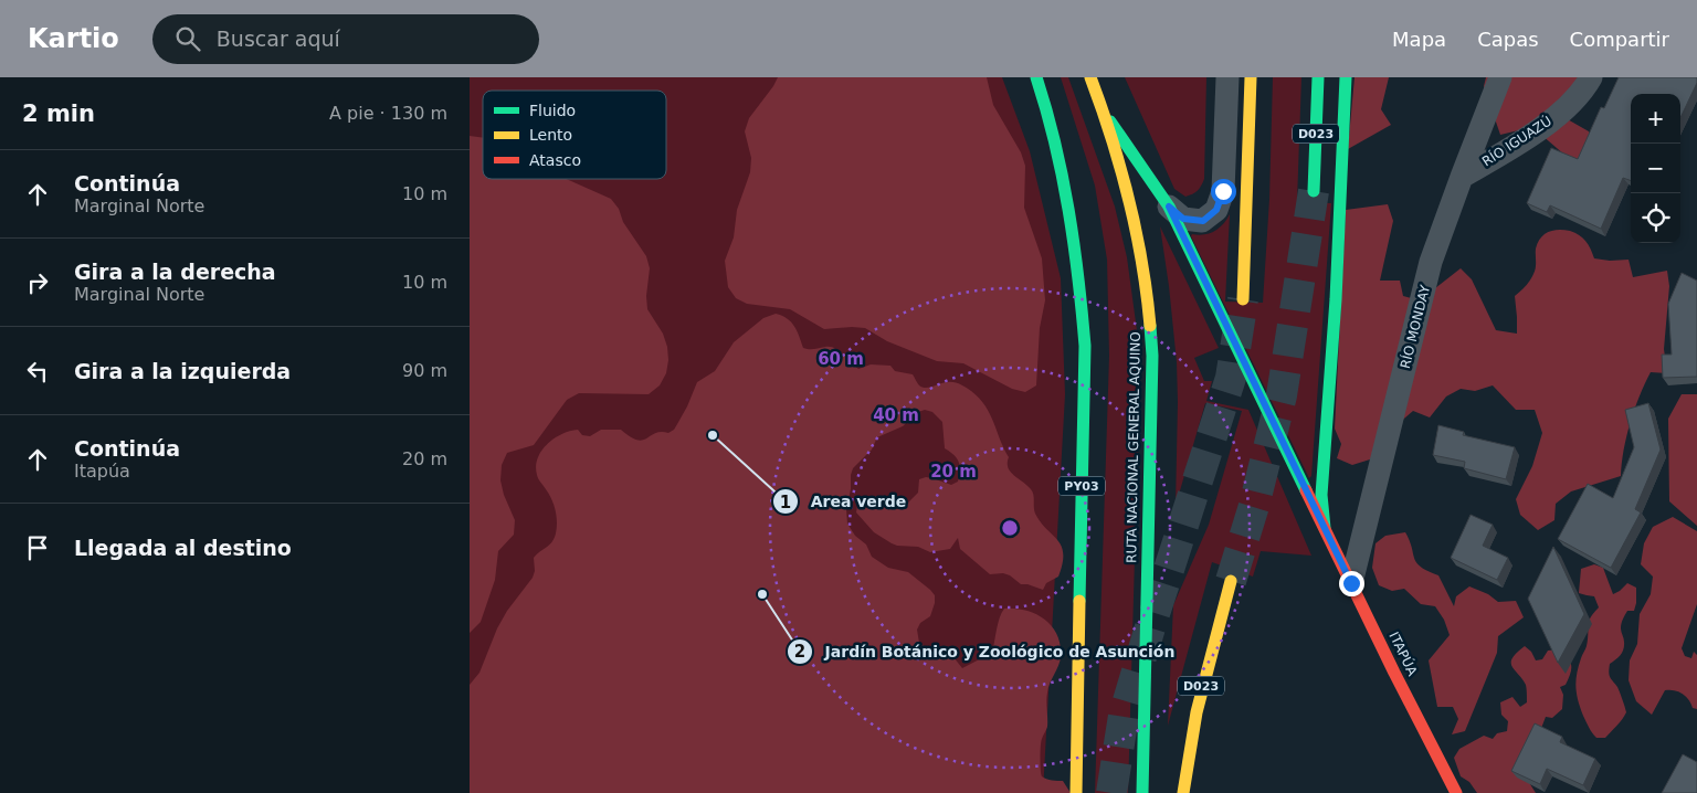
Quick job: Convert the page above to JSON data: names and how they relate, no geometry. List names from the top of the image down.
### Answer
{
  "streets": {
    "main road": [
      "D023",
      "RUTA NACIONAL GENERAL AQUINO",
      "PY03",
      "ITAPÚA"
    ],
    "street": ["RÍO IGUAZÚ", "RÍO MONDAY"]
  },
  "crossings": [
    ["RÍO IGUAZÚ", "RÍO MONDAY"],
    ["RÍO MONDAY", "ITAPÚA"],
    ["RUTA NACIONAL GENERAL AQUINO", "ITAPÚA"]
  ],
  "places": ["Area verde", "Jardín Botánico y Zoológico de Asunción"],
  "legend": ["Fluido", "Lento", "Atasco"],
  "page": {
    "header": "Kartio",
    "search": "Buscar aquí",
    "nav": ["Mapa", "Capas", "Compartir"],
    "heading": ["2 min", "A pie · 130 m"],
    "map_buttons": ["+", "−"],
    "list": [
      ["Continúa", "Marginal Norte", "10 m"],
      ["Gira a la derecha", "Marginal Norte", "10 m"],
      ["Gira a la izquierda", "90 m"],
      ["Continúa", "Itapúa", "20 m"],
      "Llegada al destino"
    ]
  },
  "rings": ["60 m", "40 m", "20 m"]
}
